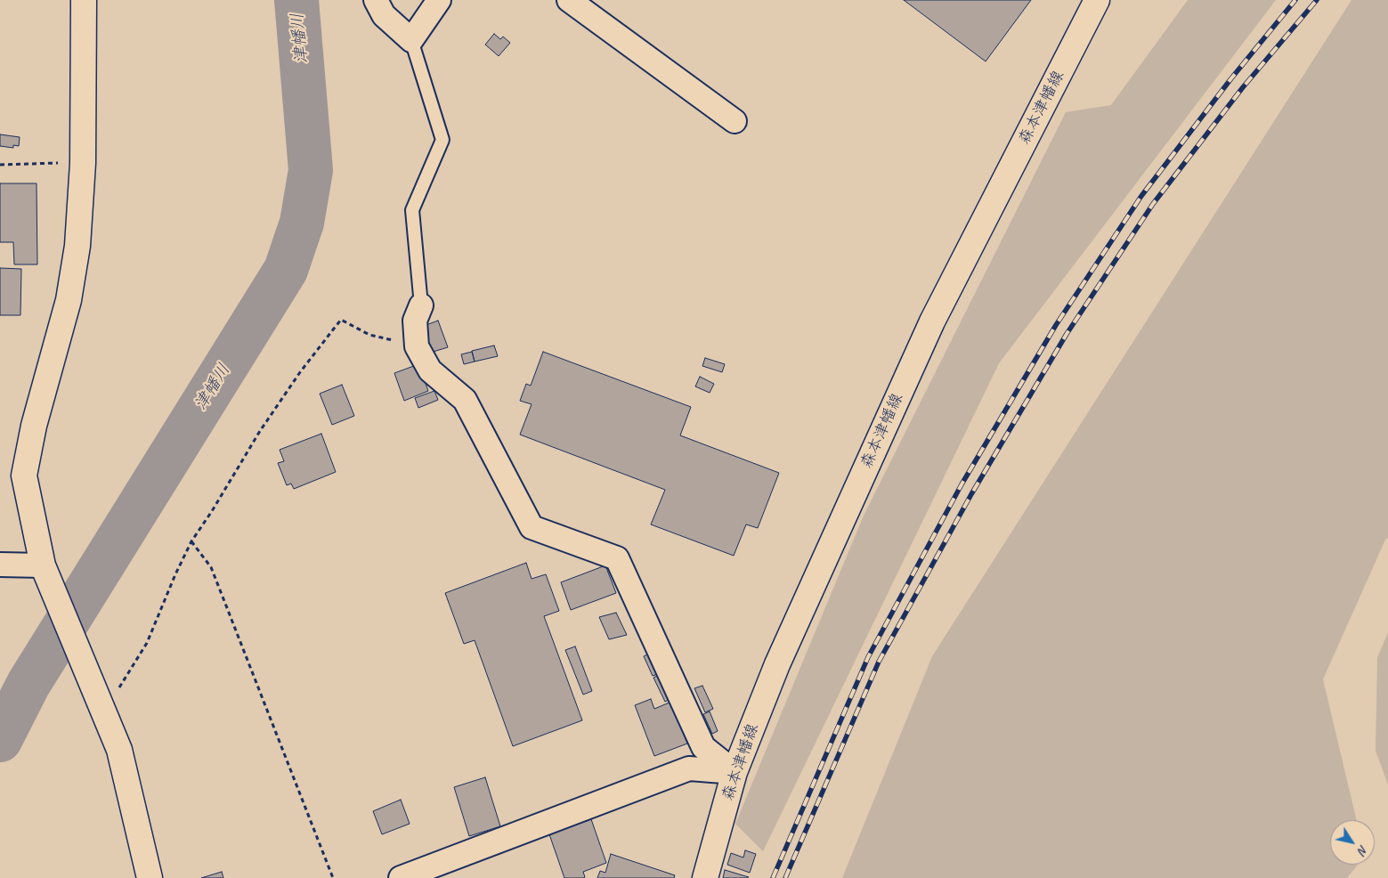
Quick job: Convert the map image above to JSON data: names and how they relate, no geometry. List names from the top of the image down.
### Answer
{
  "streets": {
    "main road": ["森本津幡線"]
  },
  "water": ["津幡川"],
  "north": "bottom right"
}
